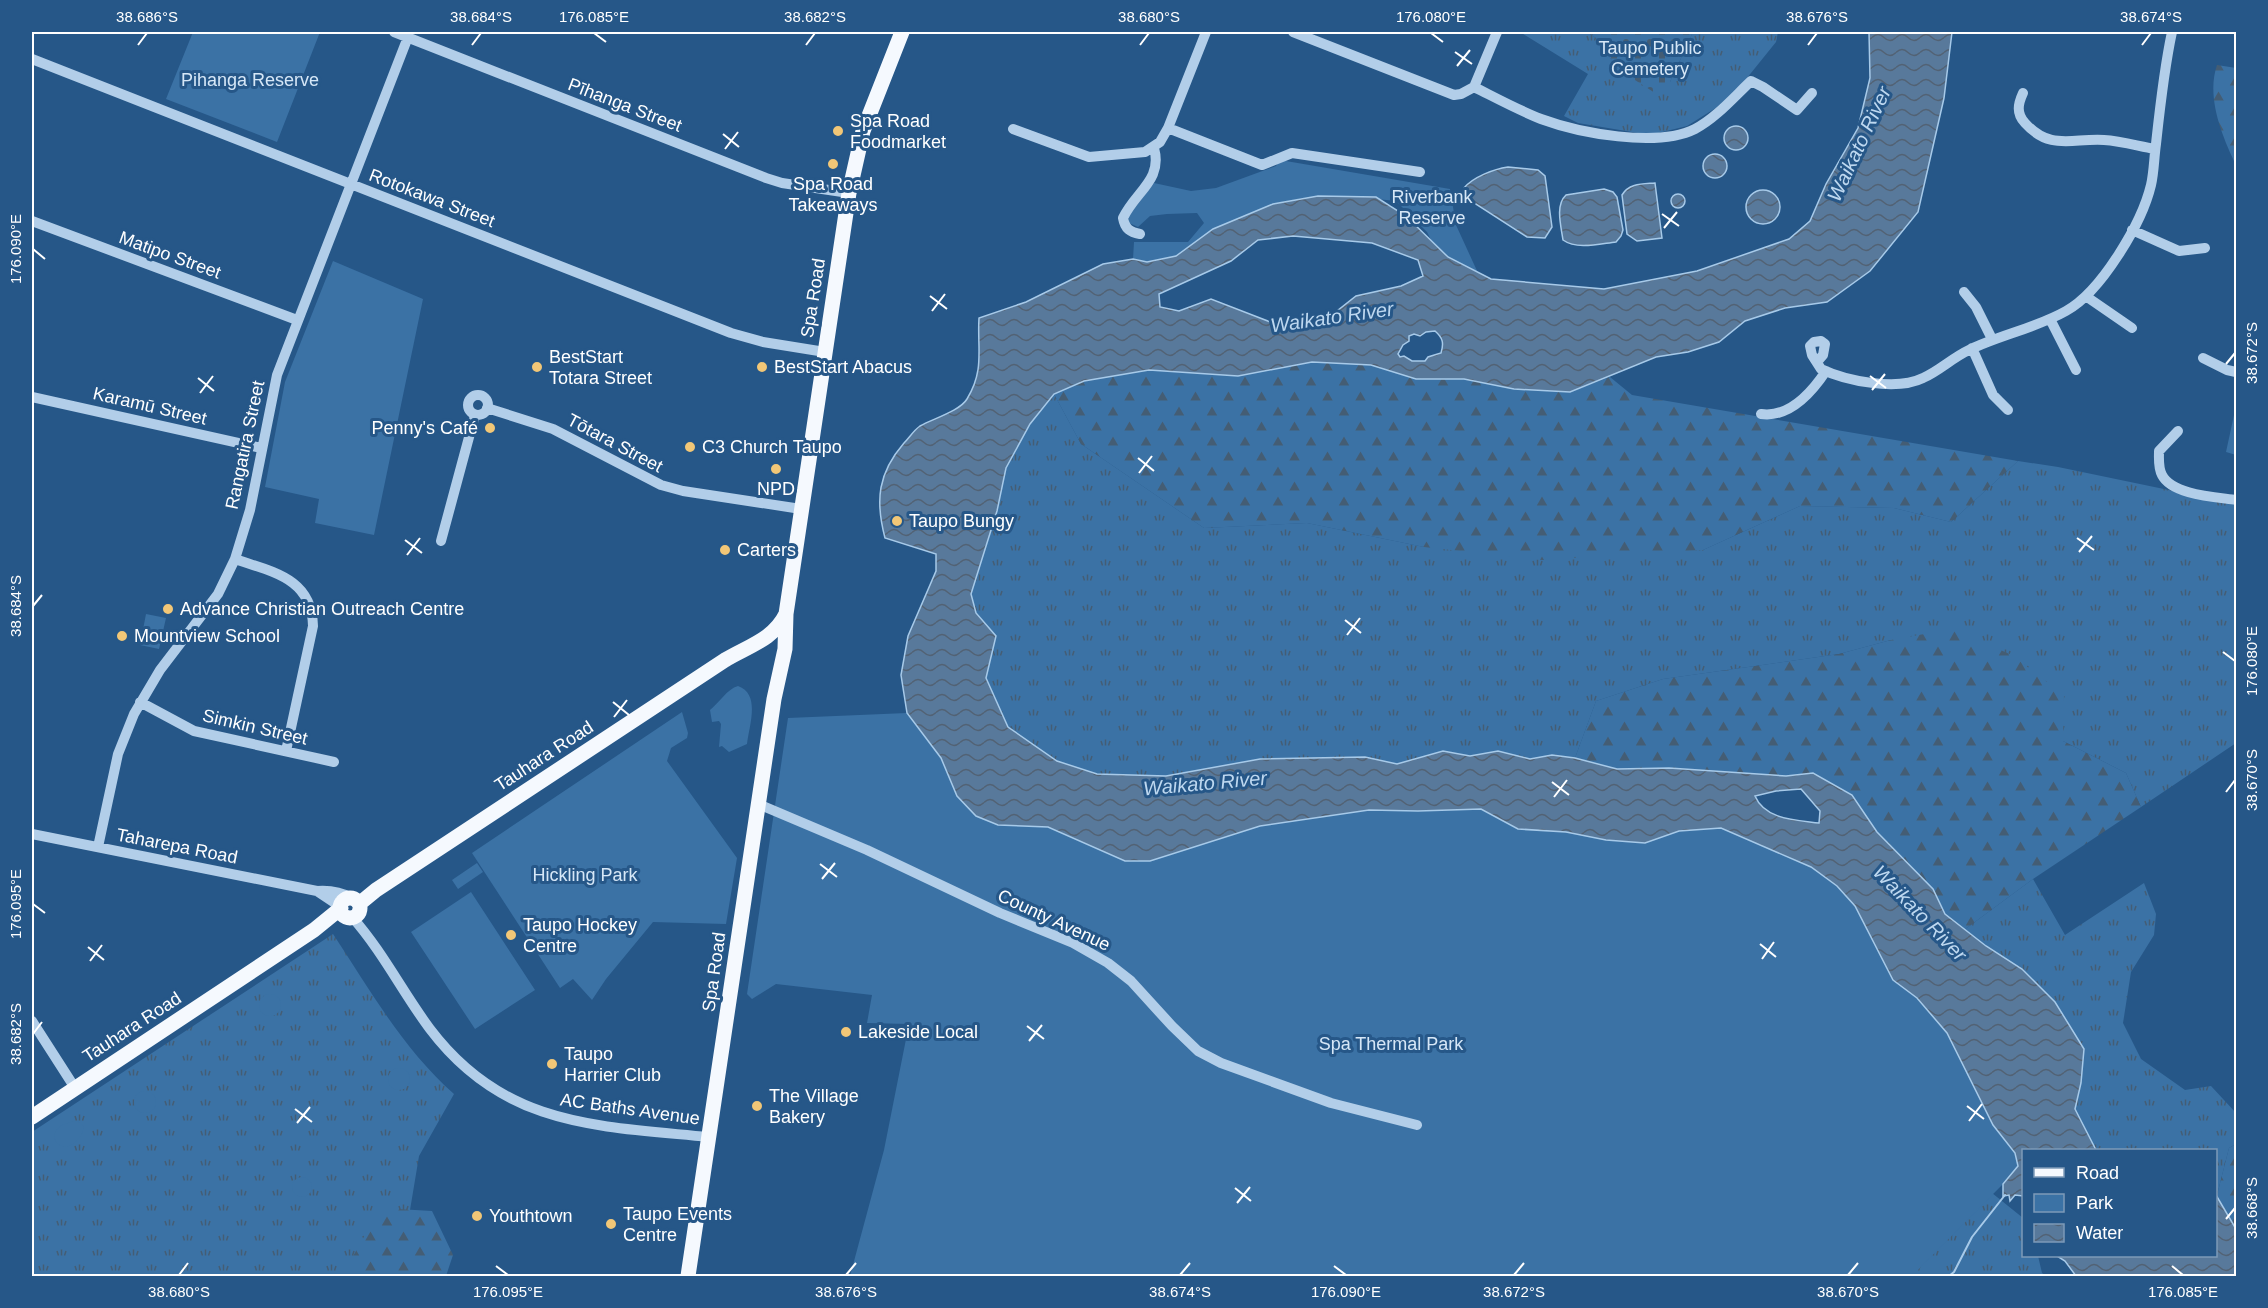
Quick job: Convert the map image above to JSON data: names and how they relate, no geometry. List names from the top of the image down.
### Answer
{
  "streets": {
    "main road": ["Spa Road", "Tauhara Road"],
    "street": [
      "Pīhanga Street",
      "Rotokawa Street",
      "Matipo Street",
      "Karamū Street",
      "Tōtara Street",
      "Rangatira Street",
      "Simkin Street",
      "Taharepa Road",
      "County Avenue",
      "AC Baths Avenue"
    ]
  },
  "crossings": [
    ["Pīhanga Street", "Spa Road"],
    ["Pīhanga Street", "Rangatira Street"],
    ["Rotokawa Street", "Spa Road"],
    ["Rotokawa Street", "Rangatira Street"],
    ["Matipo Street", "Rangatira Street"],
    ["Spa Road", "Tōtara Street"],
    ["Spa Road", "Tauhara Road"],
    ["Spa Road", "County Avenue"],
    ["Spa Road", "AC Baths Avenue"],
    ["Karamū Street", "Rangatira Street"],
    ["Rangatira Street", "Simkin Street"],
    ["Rangatira Street", "Taharepa Road"],
    ["Tauhara Road", "Taharepa Road"],
    ["Tauhara Road", "AC Baths Avenue"],
    ["Taharepa Road", "AC Baths Avenue"]
  ],
  "water": ["Waikato River"],
  "parks": [
    "Taupo Public Cemetery",
    "Pihanga Reserve",
    "Riverbank Reserve",
    "Hickling Park",
    "Spa Thermal Park"
  ],
  "places": [
    "Spa Road Foodmarket",
    "Spa Road Takeaways",
    "BestStart Totara Street",
    "BestStart Abacus",
    "Penny's Café",
    "C3 Church Taupo",
    "NPD",
    "Taupo Bungy",
    "Carters",
    "Advance Christian Outreach Centre",
    "Mountview School",
    "Taupo Hockey Centre",
    "Lakeside Local",
    "Taupo Harrier Club",
    "The Village Bakery",
    "Youthtown",
    "Taupo Events Centre"
  ],
  "legend": ["Road", "Park", "Water"],
  "coordinates": [
    "38.686°S",
    "38.684°S",
    "176.085°E",
    "38.682°S",
    "38.680°S",
    "176.080°E",
    "38.676°S",
    "38.674°S",
    "176.090°E",
    "38.672°S",
    "38.670°S",
    "176.095°E",
    "38.668°S"
  ]
}
